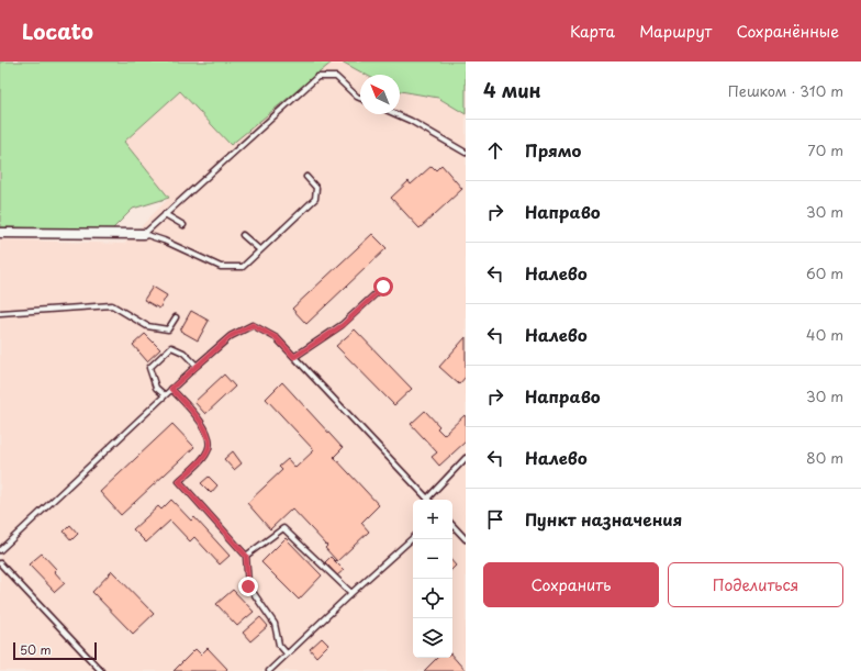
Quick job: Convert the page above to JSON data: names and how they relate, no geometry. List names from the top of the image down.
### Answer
{
  "scale_bar": "50 m",
  "north": "top left",
  "page": {
    "header": "Locato",
    "nav": ["Карта", "Маршрут", "Сохранённые"],
    "heading": ["4 мин", "Пешком · 310 m"],
    "list": [
      ["Прямо", "70 m"],
      ["Направо", "30 m"],
      ["Налево", "60 m"],
      ["Налево", "40 m"],
      ["Направо", "30 m"],
      ["Налево", "80 m"],
      "Пункт назначения"
    ],
    "map_buttons": ["+", "−"],
    "buttons": ["Сохранить", "Поделиться"],
    "scale": "50 m"
  }
}
